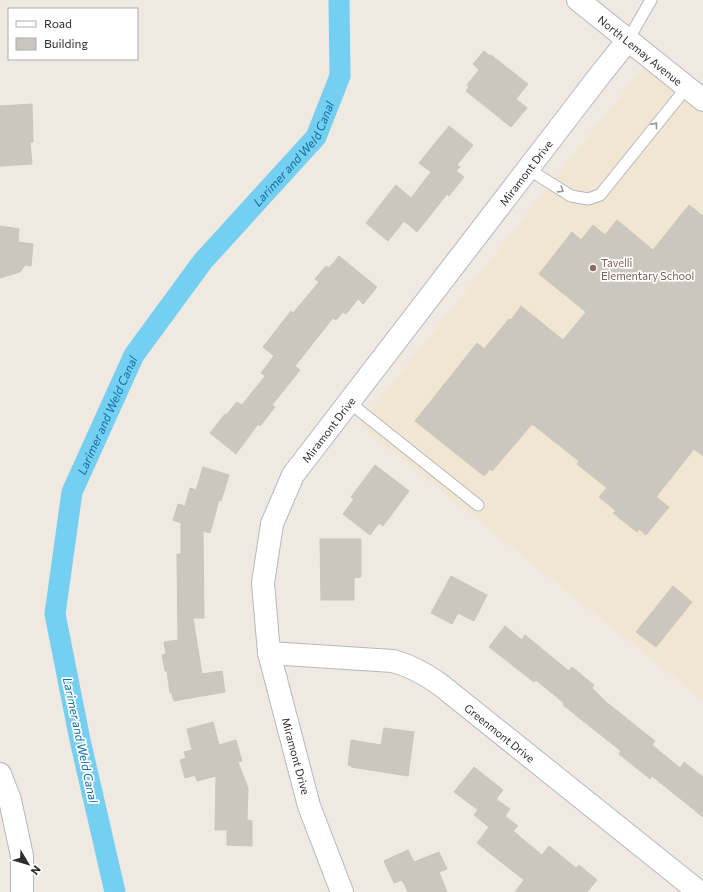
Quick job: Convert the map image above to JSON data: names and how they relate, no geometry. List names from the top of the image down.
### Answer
{
  "streets": {
    "street": ["North Lemay Avenue", "Miramont Drive", "Greenmont Drive"]
  },
  "crossings": [
    ["North Lemay Avenue", "Miramont Drive"],
    ["Miramont Drive", "Greenmont Drive"]
  ],
  "water": ["Larimer and Weld Canal"],
  "places": ["Tavelli Elementary School"],
  "legend": ["Road", "Building"],
  "north": "bottom right"
}
